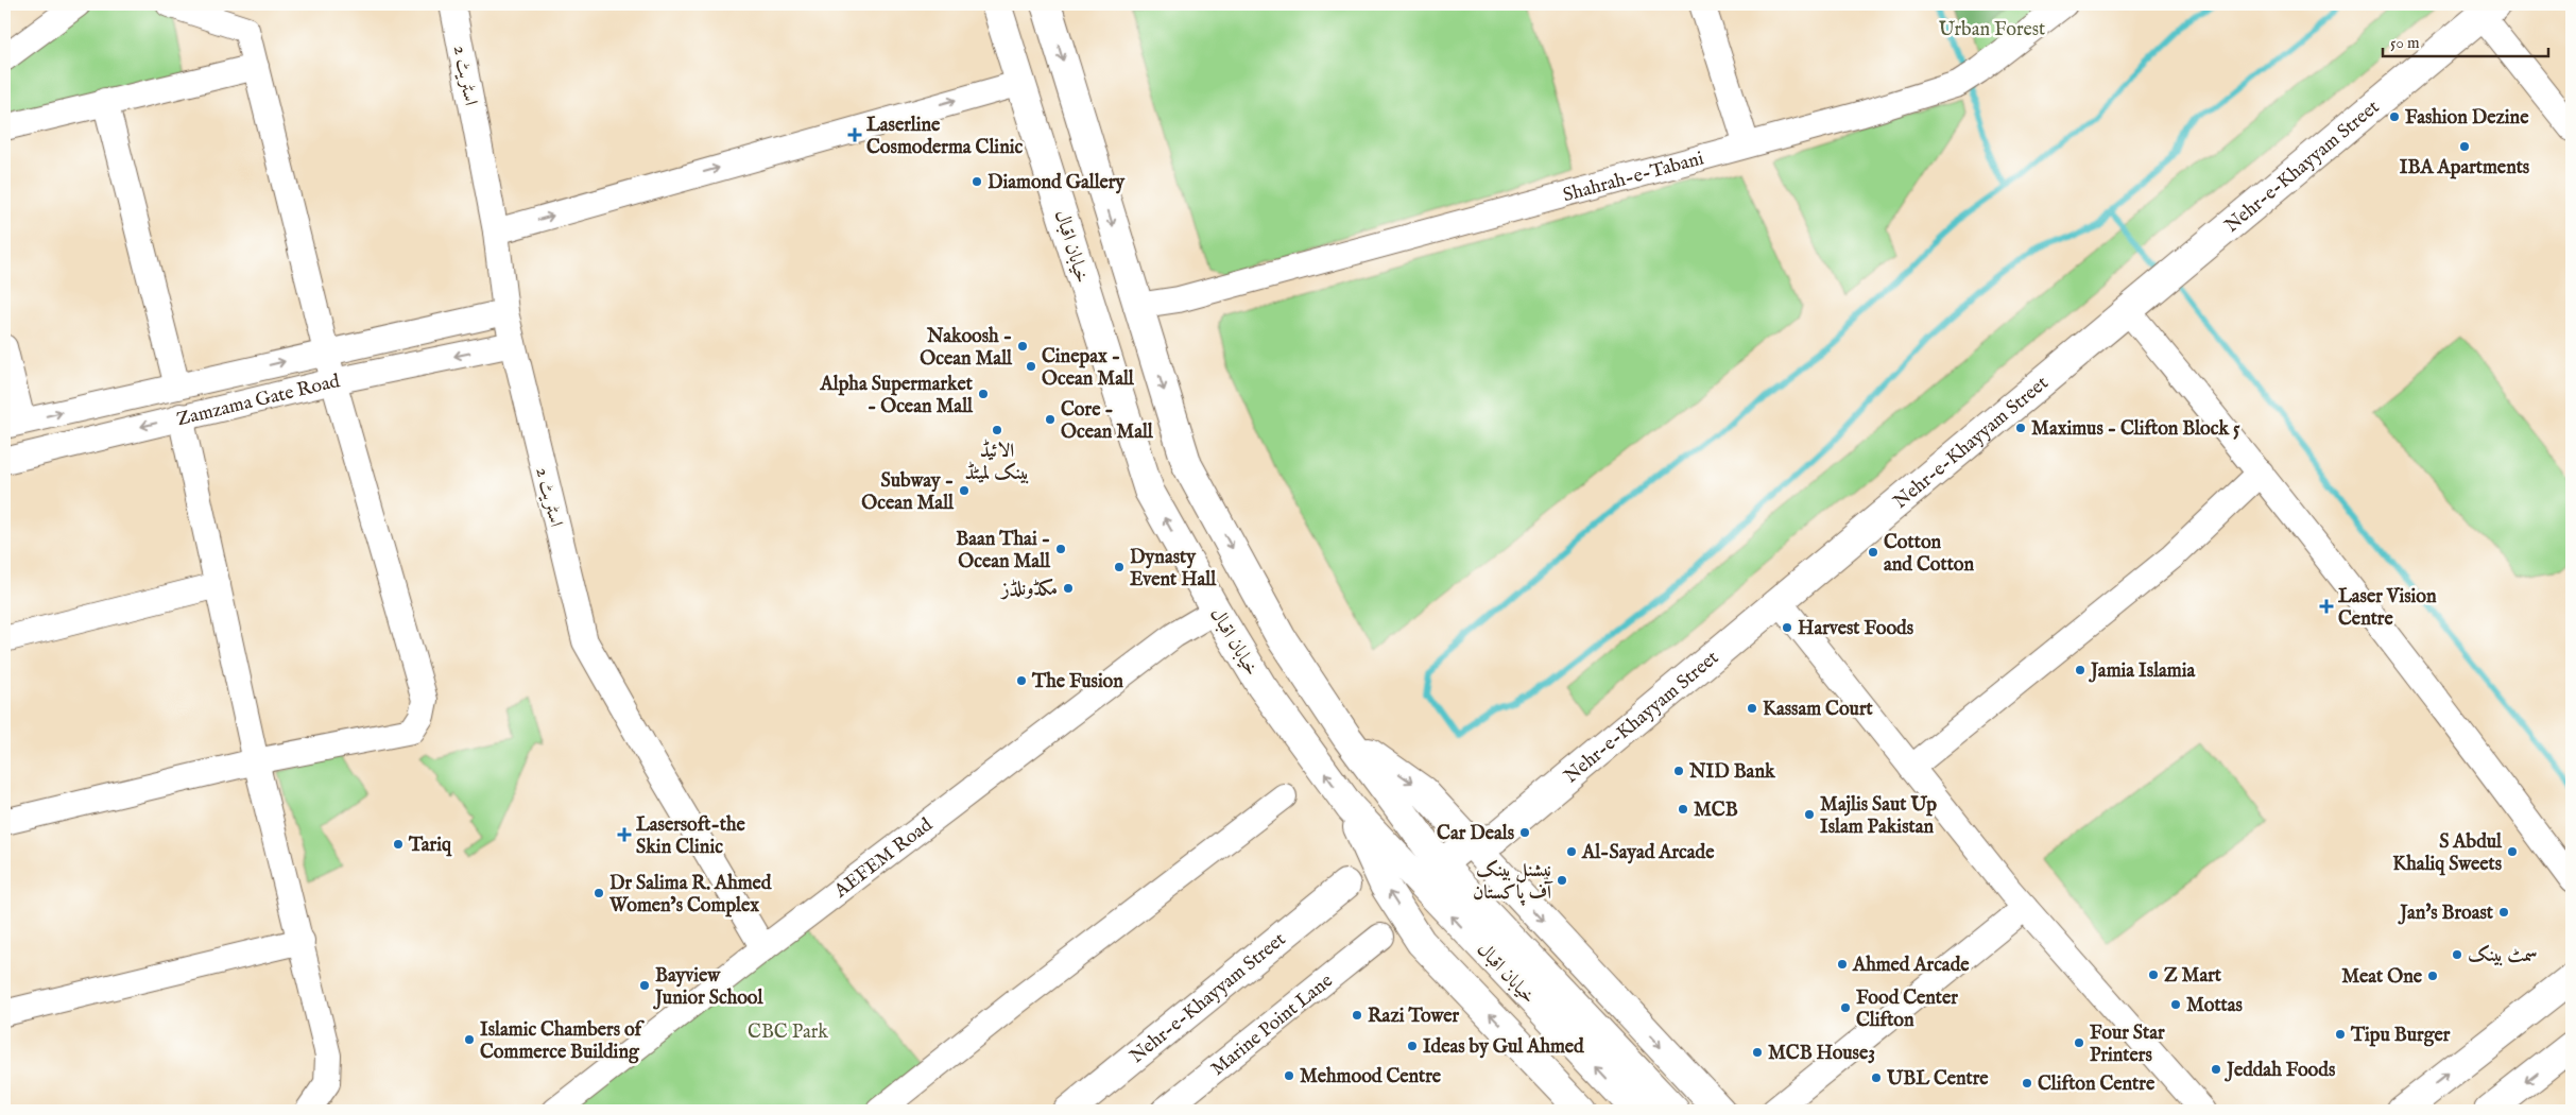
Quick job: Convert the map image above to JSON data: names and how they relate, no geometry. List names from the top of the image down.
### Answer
{
  "streets": {
    "main road": ["Nehr-e-Khayyam Street", "خیابان اقبال"],
    "street": [
      "اسٹریٹ 2",
      "Shahrah-e-Tabani",
      "Zamzama Gate Road",
      "AEFEM Road",
      "Marine Point Lane"
    ]
  },
  "crossings": [
    ["اسٹریٹ 2", "Zamzama Gate Road"],
    ["اسٹریٹ 2", "AEFEM Road"],
    ["Shahrah-e-Tabani", "خیابان اقبال"],
    ["خیابان اقبال", "AEFEM Road"]
  ],
  "parks": ["Urban Forest", "CBC Park"],
  "places": {
    "other": [
      "Fashion Dezine",
      "IBA Apartments",
      "Diamond Gallery",
      "Nakoosh - Ocean Mall",
      "Cinepax - Ocean Mall",
      "Alpha Supermarket - Ocean Mall",
      "Core - Ocean Mall",
      "Maximus - Clifton Block 5",
      "الائیڈ بینک لمیٹڈ",
      "Subway - Ocean Mall",
      "Baan Thai - Ocean Mall",
      "Cotton and Cotton",
      "Dynasty Event Hall",
      "مکڈونلڈز",
      "Harvest Foods",
      "Jamia Islamia",
      "The Fusion",
      "Kassam Court",
      "NID Bank",
      "MCB",
      "Majlis Saut Up Islam Pakistan",
      "Car Deals",
      "Tariq",
      "Al-Sayad Arcade",
      "S Abdul Khaliq Sweets",
      "نیشنل بینک آف پاکستان",
      "Dr Salima R. Ahmed Women’s Complex",
      "Jan's Broast",
      "سمٹ بینک",
      "Ahmed Arcade",
      "Z Mart",
      "Meat One",
      "Bayview Junior School",
      "Mottas",
      "Food Center Clifton",
      "Razi Tower",
      "Tipu Burger",
      "Islamic Chambers of Commerce Building",
      "Four Star Printers",
      "Ideas by Gul Ahmed",
      "MCB House3",
      "Jeddah Foods",
      "Mehmood Centre",
      "UBL Centre",
      "Clifton Centre"
    ],
    "health": ["Laserline Cosmoderma Clinic", "Laser Vision Centre", "Lasersoft-the Skin Clinic"]
  },
  "scale_bar": "50 m"
}
